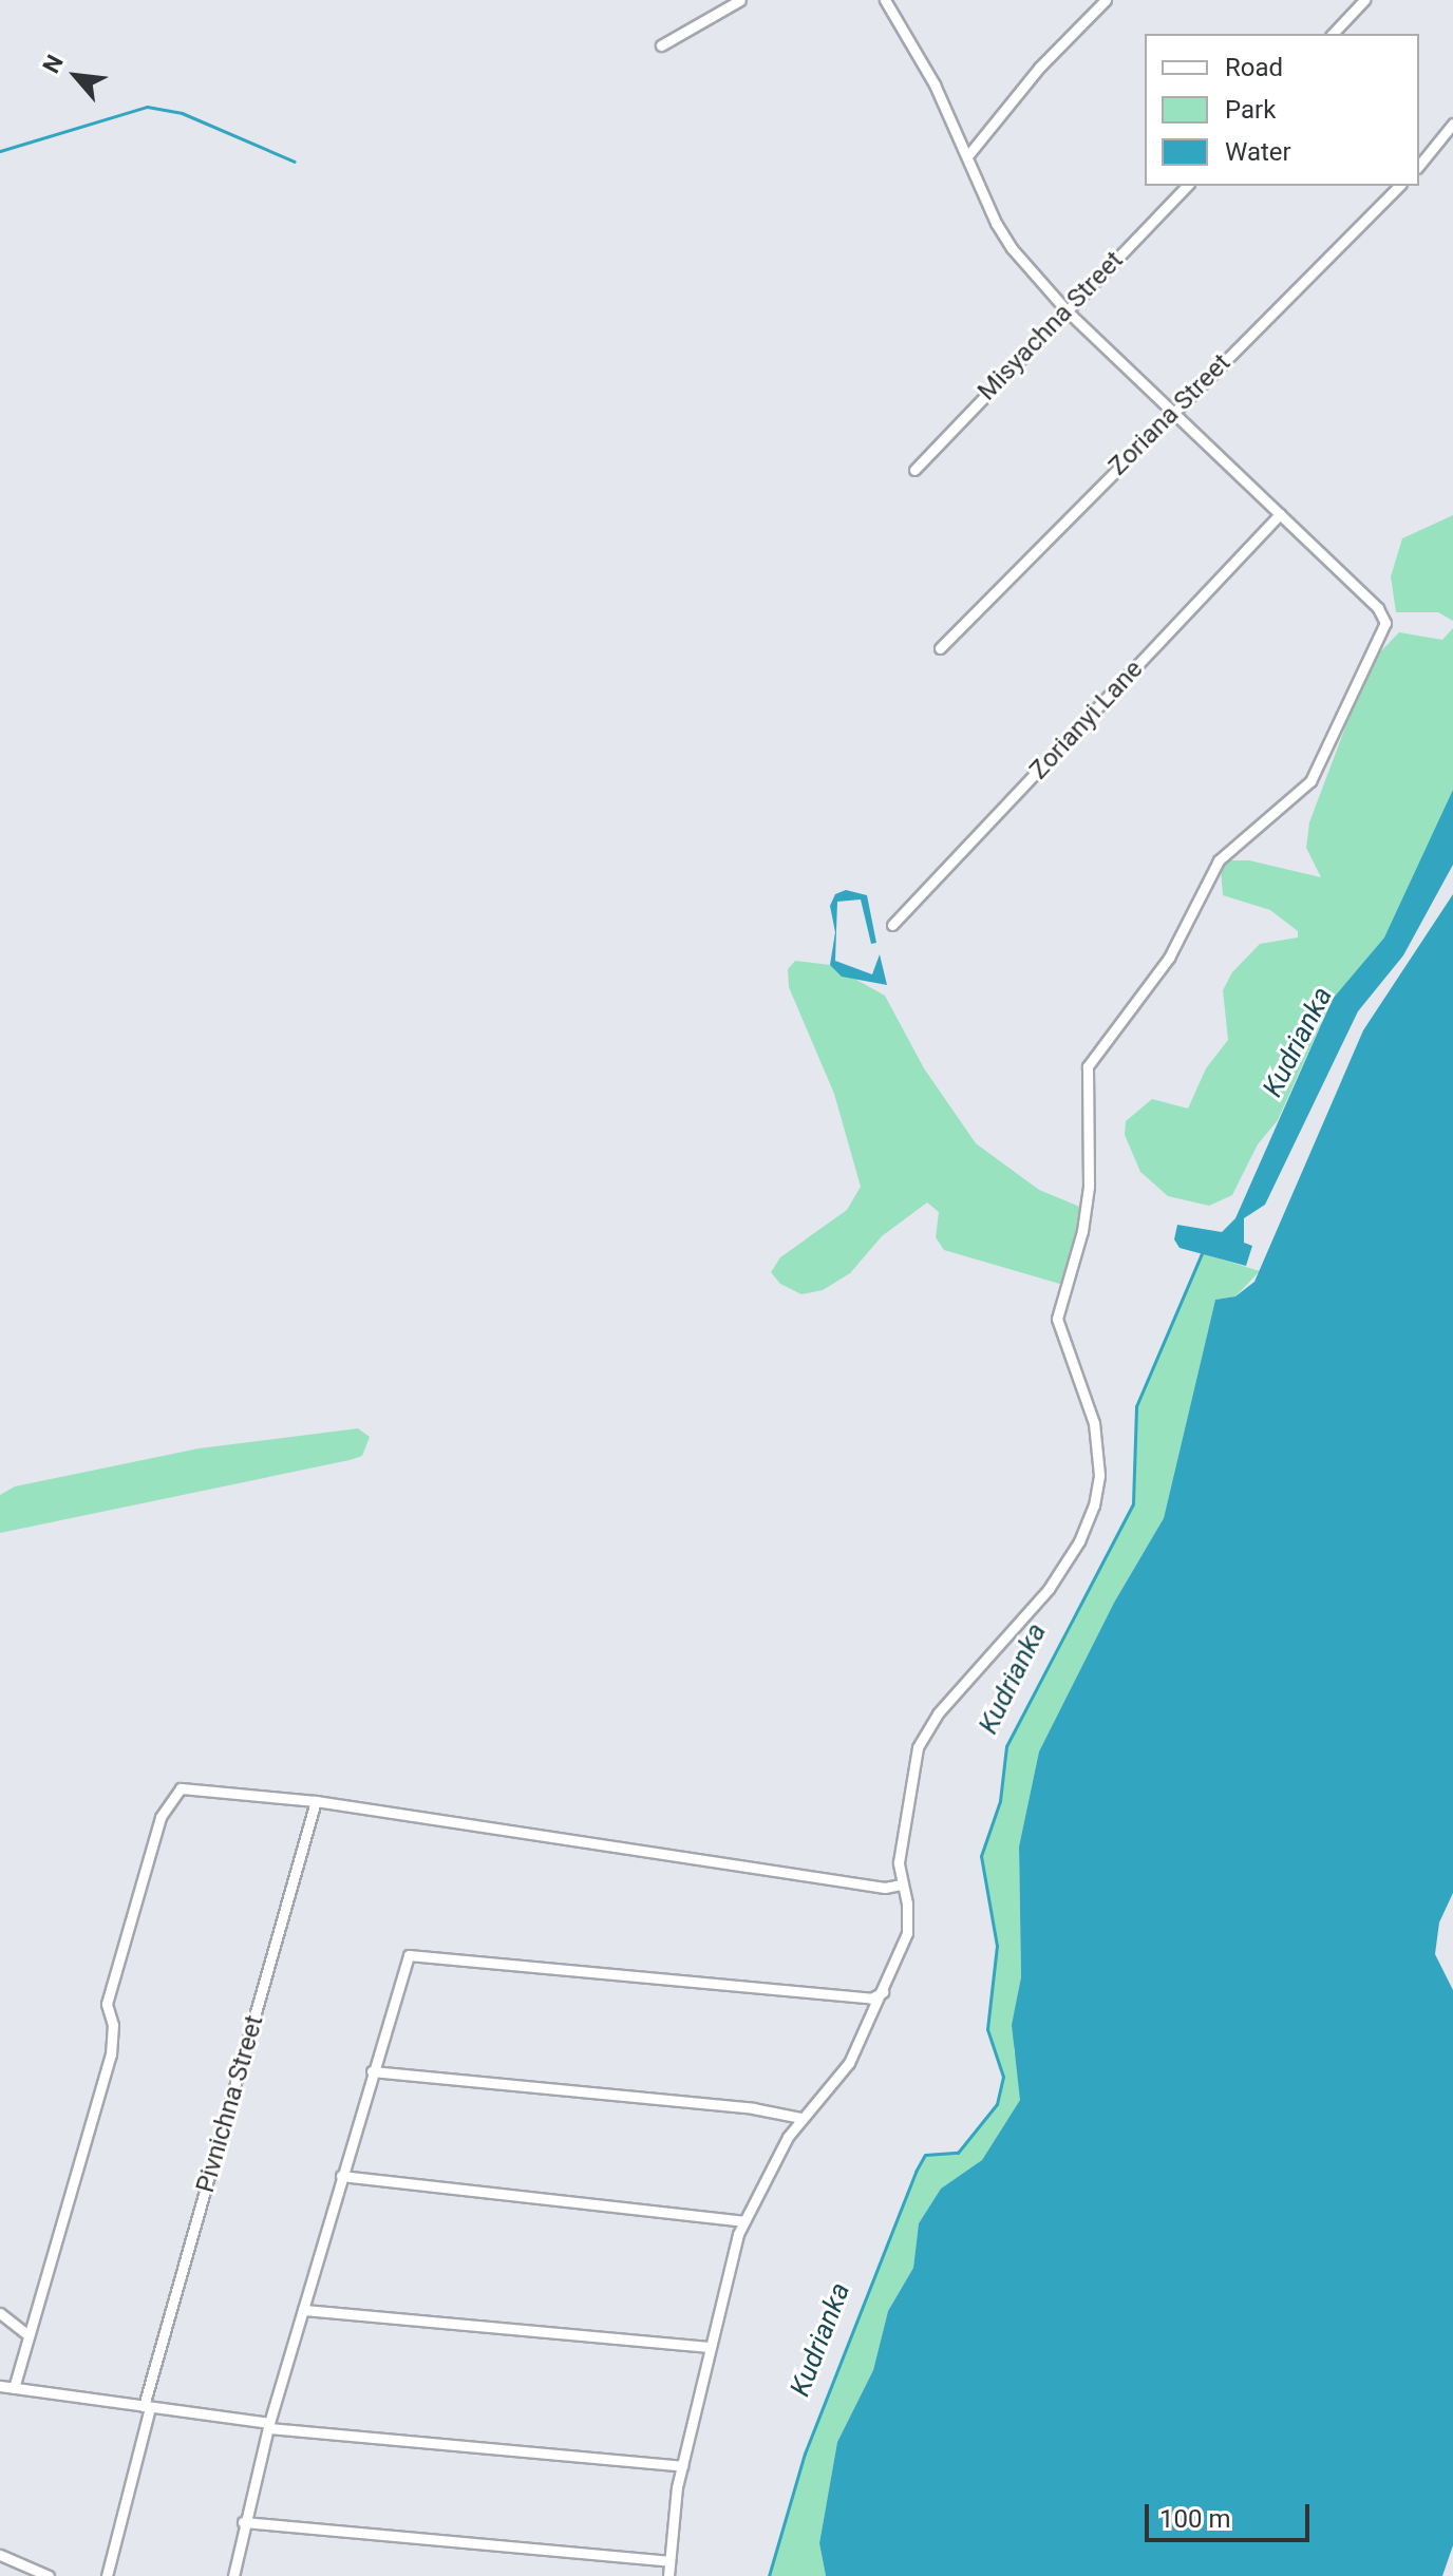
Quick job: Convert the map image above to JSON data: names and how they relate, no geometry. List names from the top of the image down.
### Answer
{
  "streets": {
    "street": [
      "Misyachna Street",
      "Zoriana Street",
      "Zorianyi Lane",
      "Pivnichna Street"
    ]
  },
  "water": ["Kudrianka"],
  "legend": ["Road", "Park", "Water"],
  "scale_bar": "100 m",
  "north": "top left"
}
